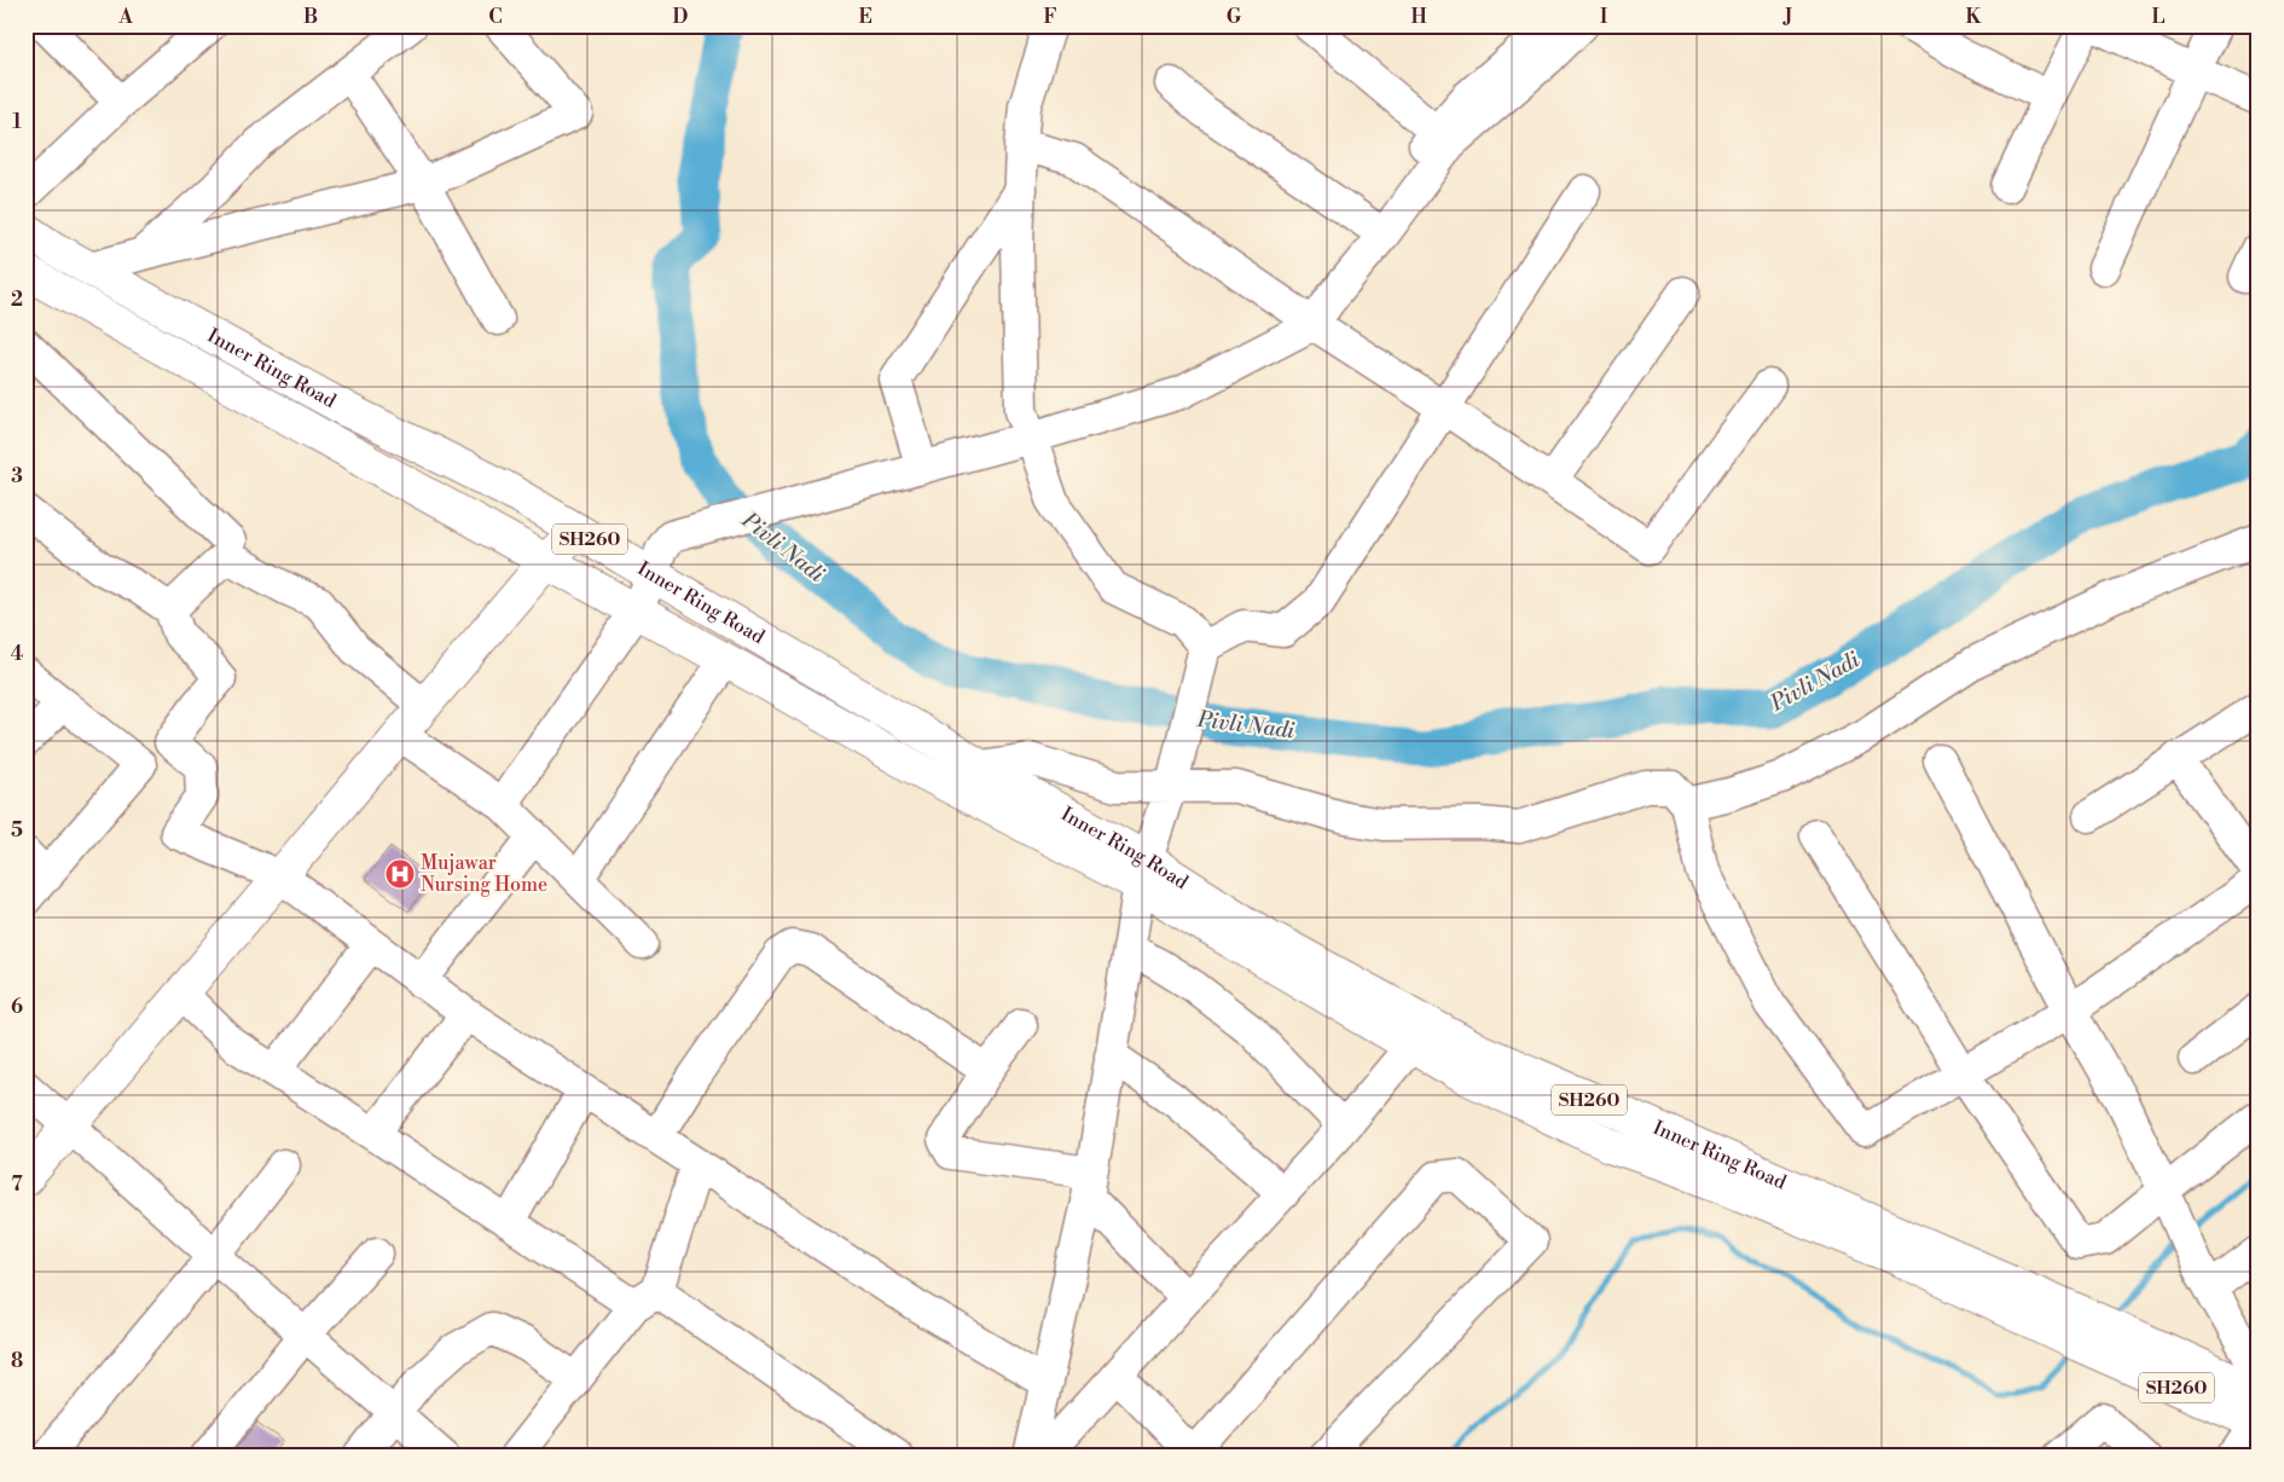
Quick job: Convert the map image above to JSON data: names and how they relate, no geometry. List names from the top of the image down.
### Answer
{
  "streets": {
    "main road": ["Inner Ring Road", "SH260"]
  },
  "water": ["Pivli Nadi"],
  "places": {
    "hospital": ["Mujawar Nursing Home"]
  },
  "grid": {
    "columns": [
      "A",
      "B",
      "C",
      "D",
      "E",
      "F",
      "G",
      "H",
      "I",
      "J",
      "K",
      "L"
    ],
    "rows": [
      "1",
      "2",
      "3",
      "4",
      "5",
      "6",
      "7",
      "8"
    ]
  }
}
